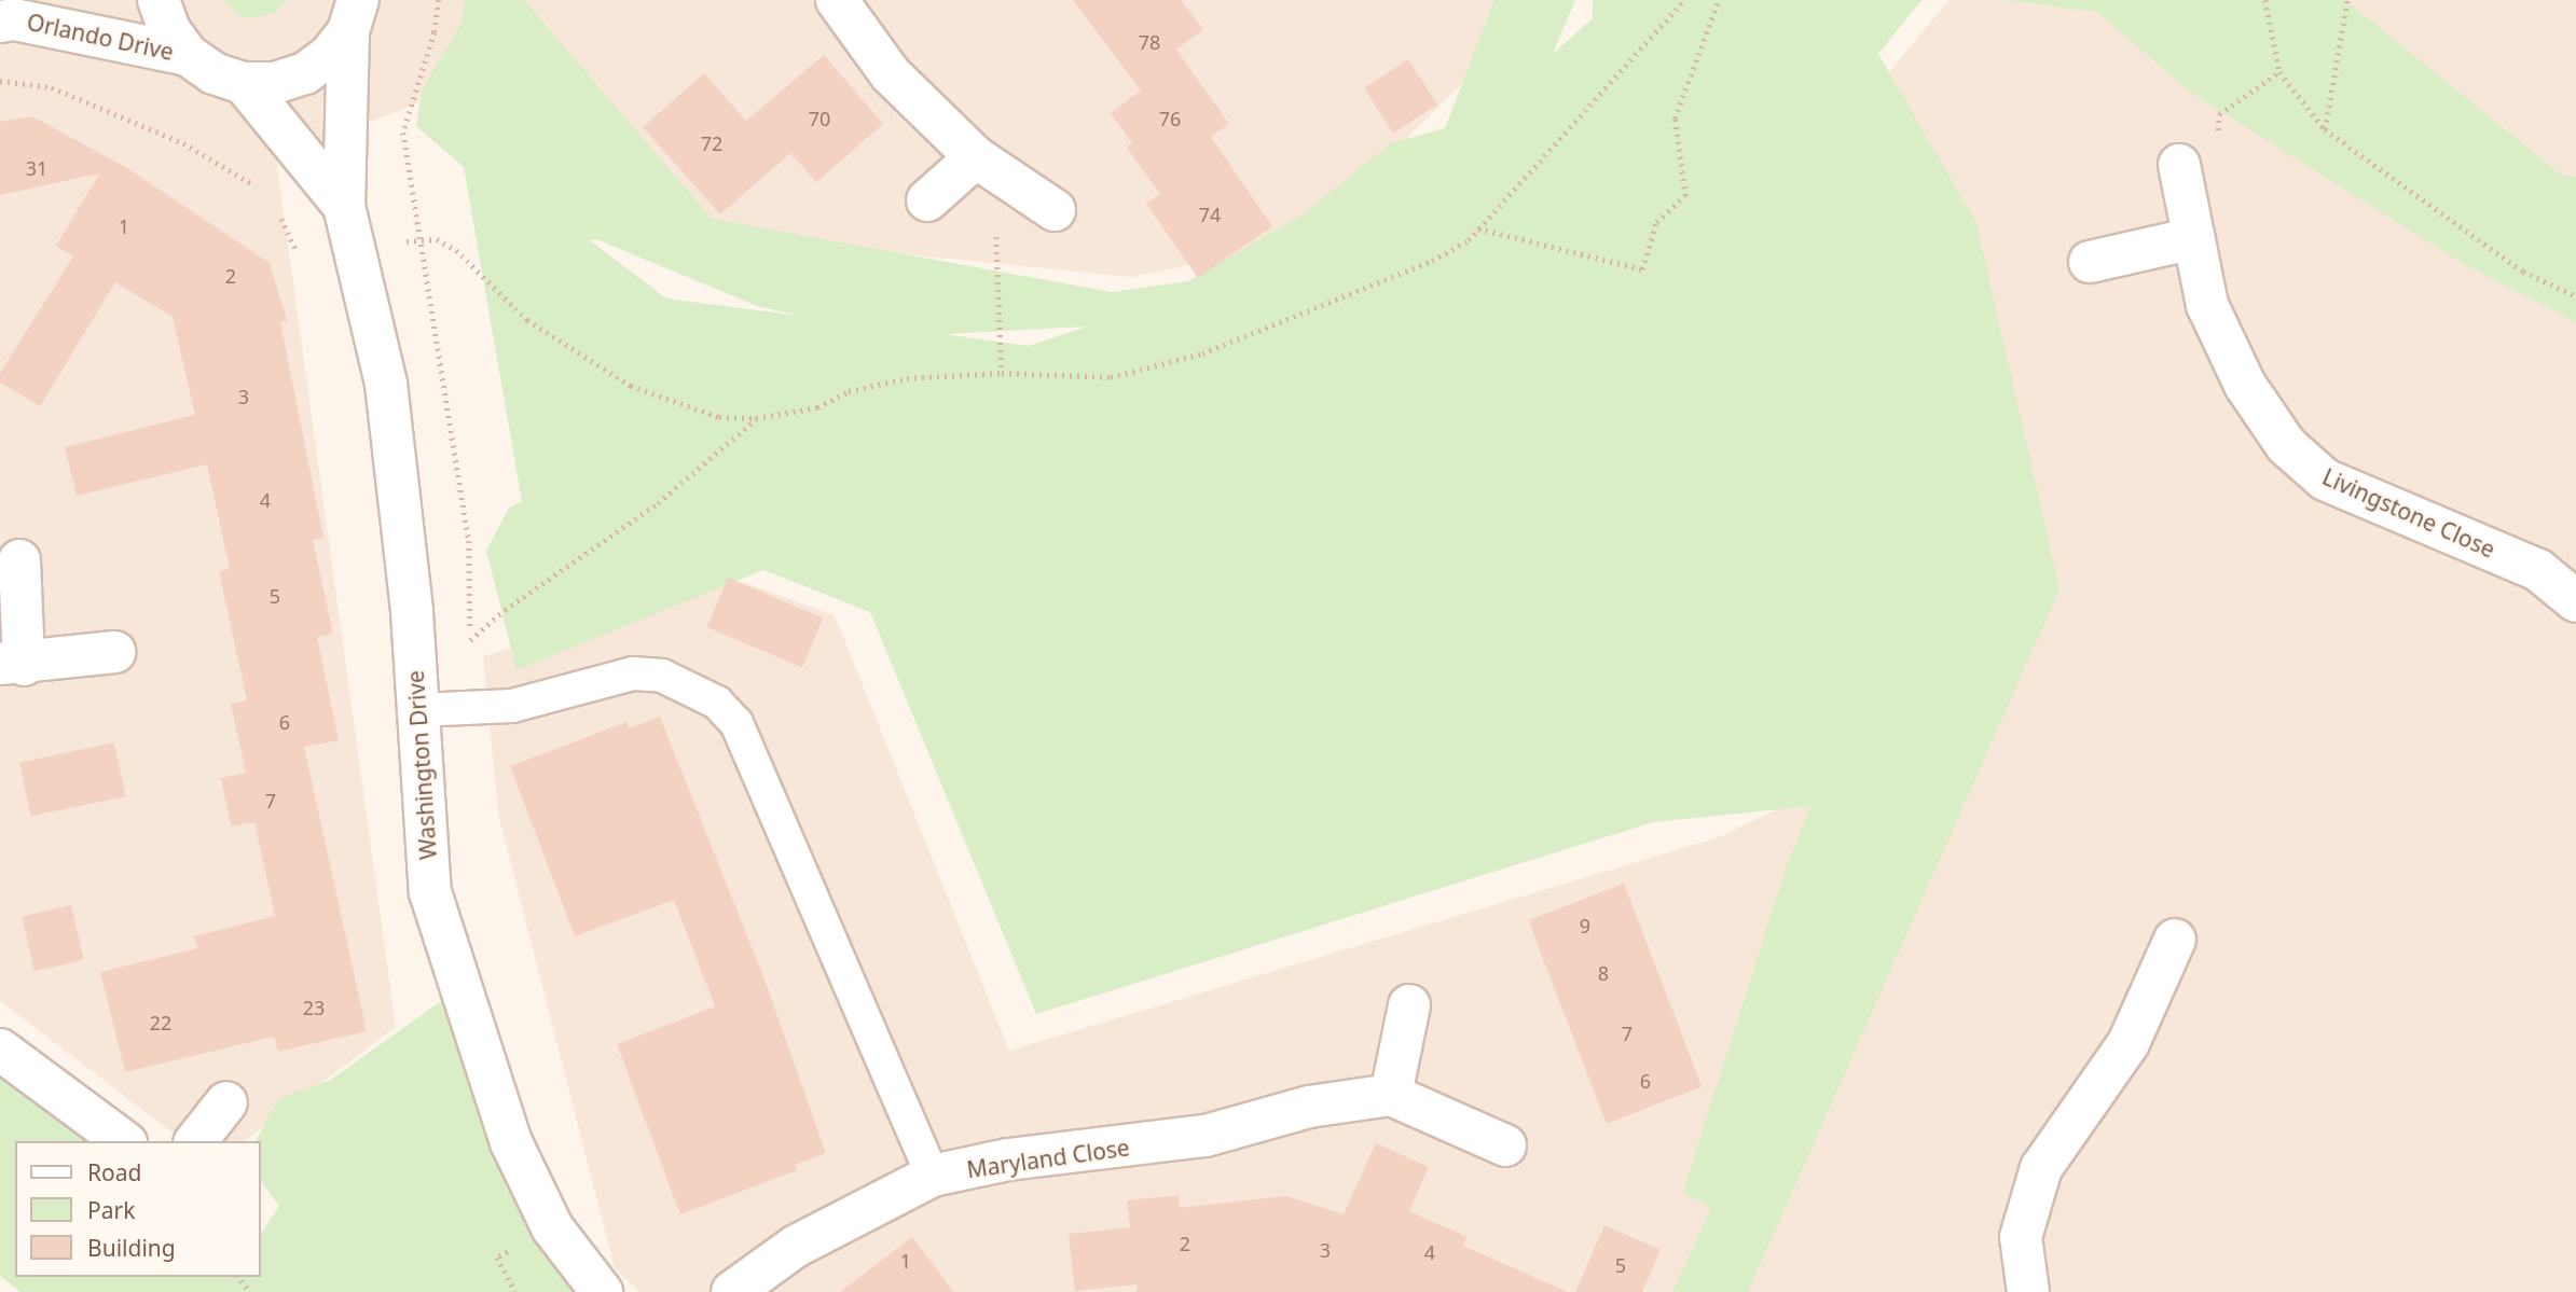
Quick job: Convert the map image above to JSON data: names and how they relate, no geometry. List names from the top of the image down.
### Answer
{
  "streets": {
    "street": [
      "Orlando Drive",
      "Livingstone Close",
      "Washington Drive",
      "Maryland Close"
    ]
  },
  "house_numbers": [
    "78",
    "70",
    "76",
    "72",
    "31",
    "74",
    "1",
    "2",
    "3",
    "4",
    "5",
    "6",
    "7",
    "9",
    "8",
    "23",
    "22",
    "7",
    "6",
    "2",
    "3",
    "4",
    "1",
    "5"
  ],
  "legend": ["Road", "Park", "Building"]
}
